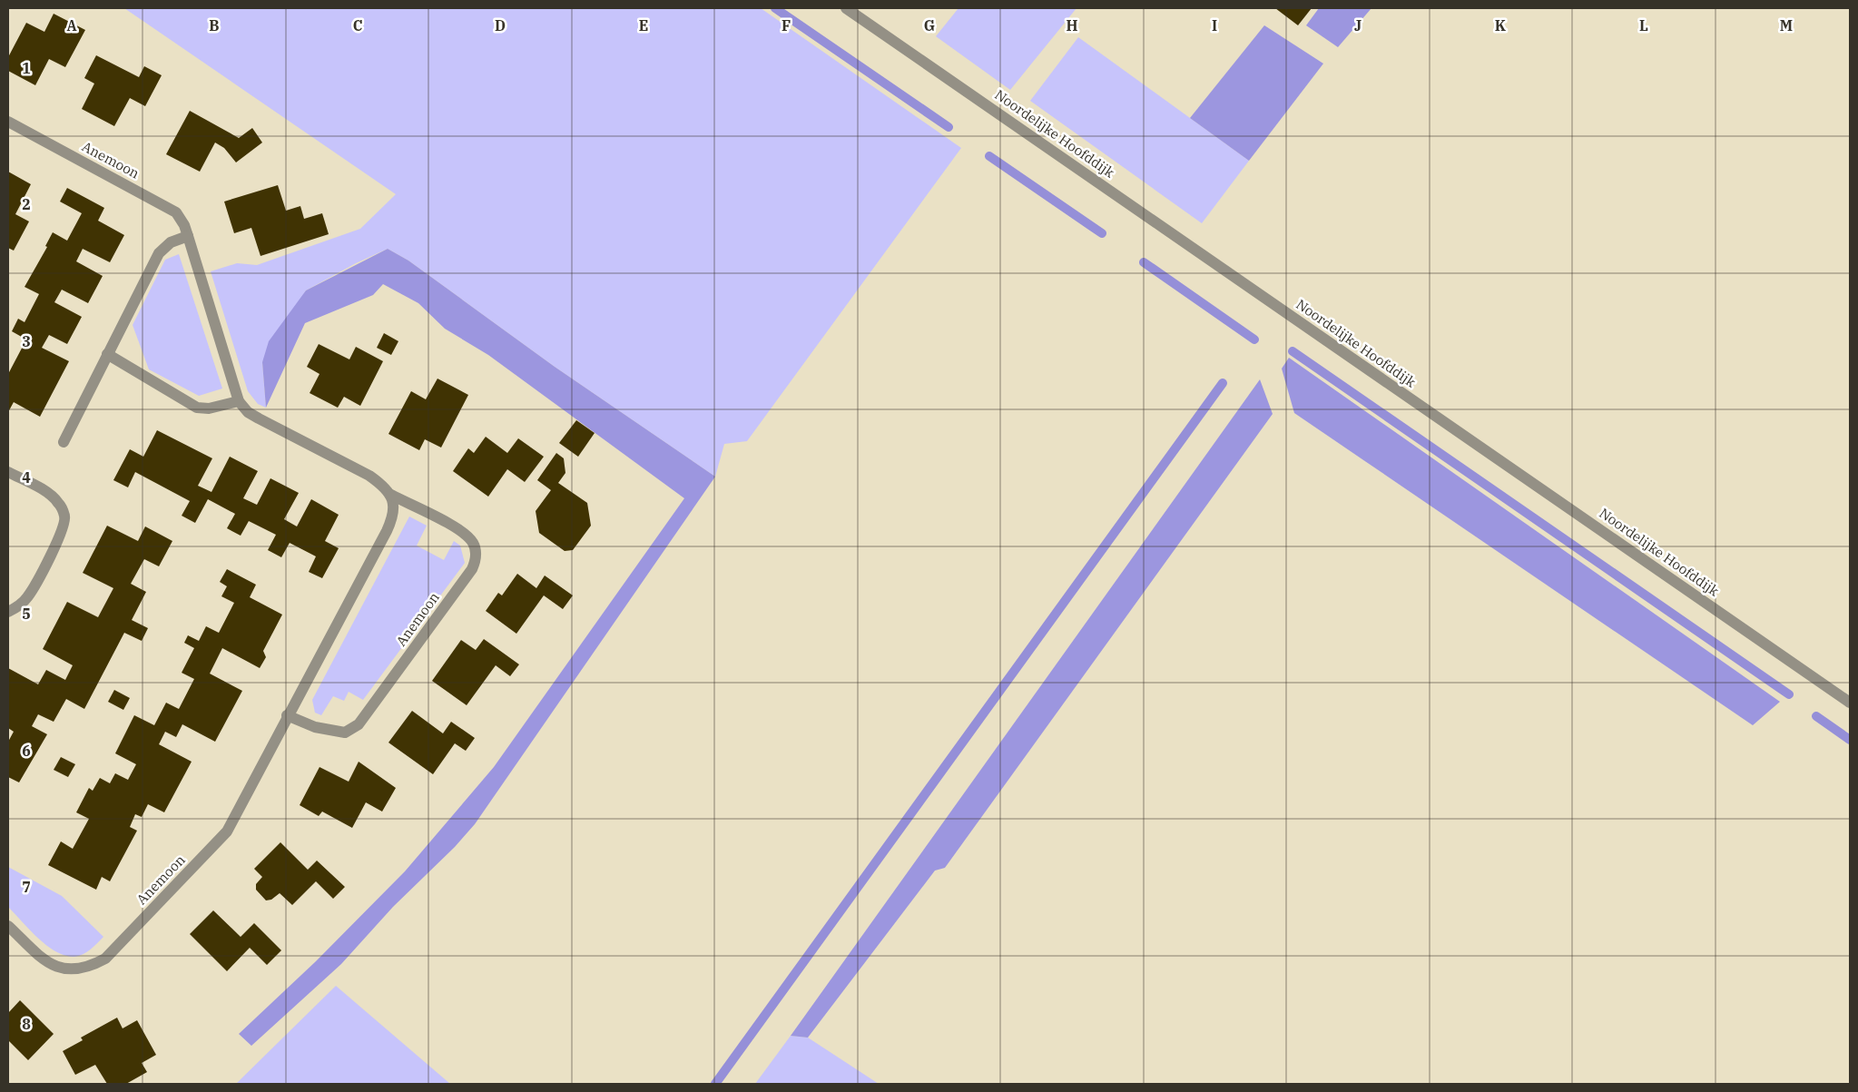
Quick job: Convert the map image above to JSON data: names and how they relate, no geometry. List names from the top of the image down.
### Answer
{
  "streets": {
    "street": ["Noordelijke Hoofddijk", "Anemoon"]
  },
  "grid": {
    "columns": [
      "A",
      "B",
      "C",
      "D",
      "E",
      "F",
      "G",
      "H",
      "I",
      "J",
      "K",
      "L",
      "M"
    ],
    "rows": [
      "1",
      "2",
      "3",
      "4",
      "5",
      "6",
      "7",
      "8"
    ]
  }
}
